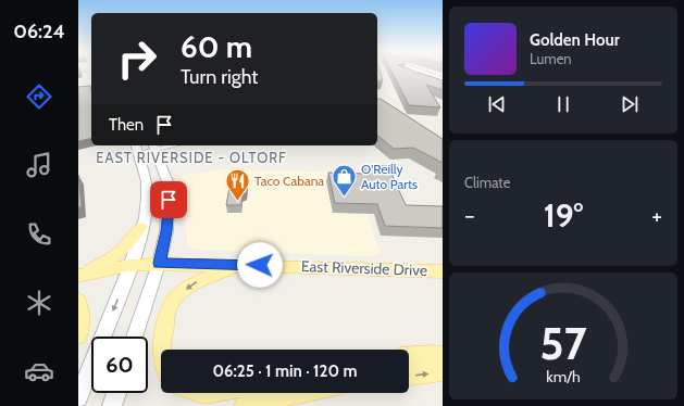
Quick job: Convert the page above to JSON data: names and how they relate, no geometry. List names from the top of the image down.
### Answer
{
  "streets": {
    "main road": ["East Riverside Drive"]
  },
  "districts": ["EAST RIVERSIDE - OLTORF"],
  "places": {
    "shop": ["O'Reilly Auto Parts"],
    "restaurant": ["Taco Cabana"]
  },
  "page": {
    "tabs": "06:24",
    "turn": ["60 m", "Turn right"],
    "song": ["Golden Hour", "Lumen"],
    "then": "Then",
    "tile": "Climate",
    "heat": ["−", "19°", "+"],
    "limit": "60",
    "trip": "06:25 · 1 min · 120 m",
    "gauge": ["57", "km/h"]
  }
}
